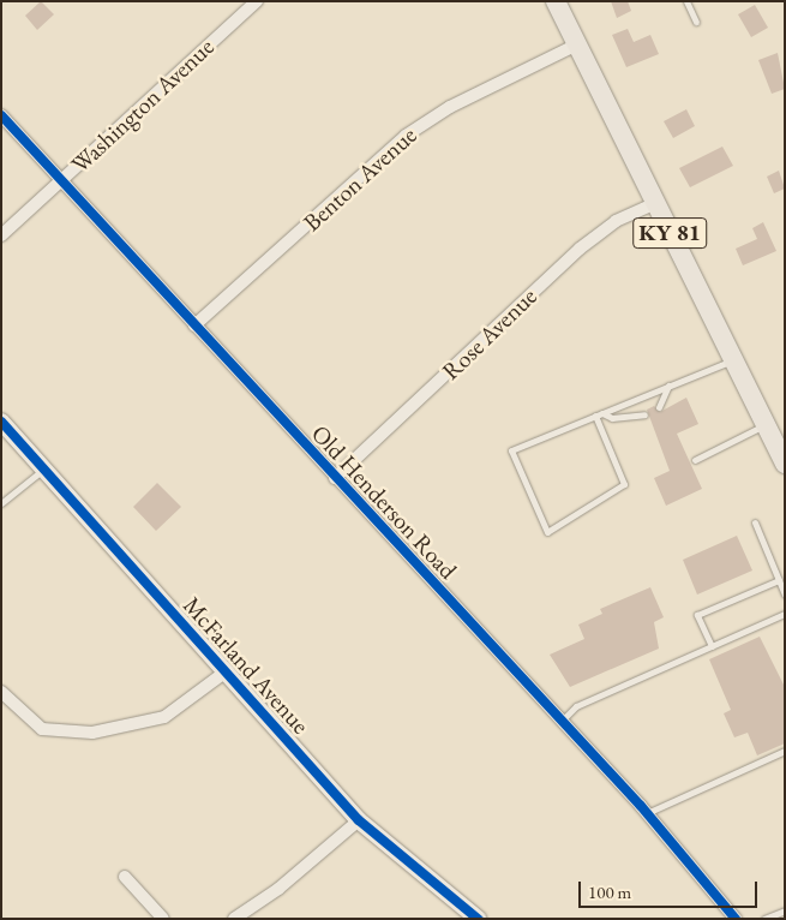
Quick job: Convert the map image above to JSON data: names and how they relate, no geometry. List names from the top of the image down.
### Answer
{
  "streets": {
    "main road": ["KY 81"],
    "street": [
      "Washington Avenue",
      "Benton Avenue",
      "Rose Avenue",
      "Old Henderson Road",
      "McFarland Avenue"
    ]
  },
  "crossings": [
    ["Washington Avenue", "Old Henderson Road"],
    ["Benton Avenue", "KY 81"],
    ["Benton Avenue", "Old Henderson Road"],
    ["KY 81", "Rose Avenue"],
    ["Rose Avenue", "Old Henderson Road"]
  ],
  "scale_bar": "100 m"
}
